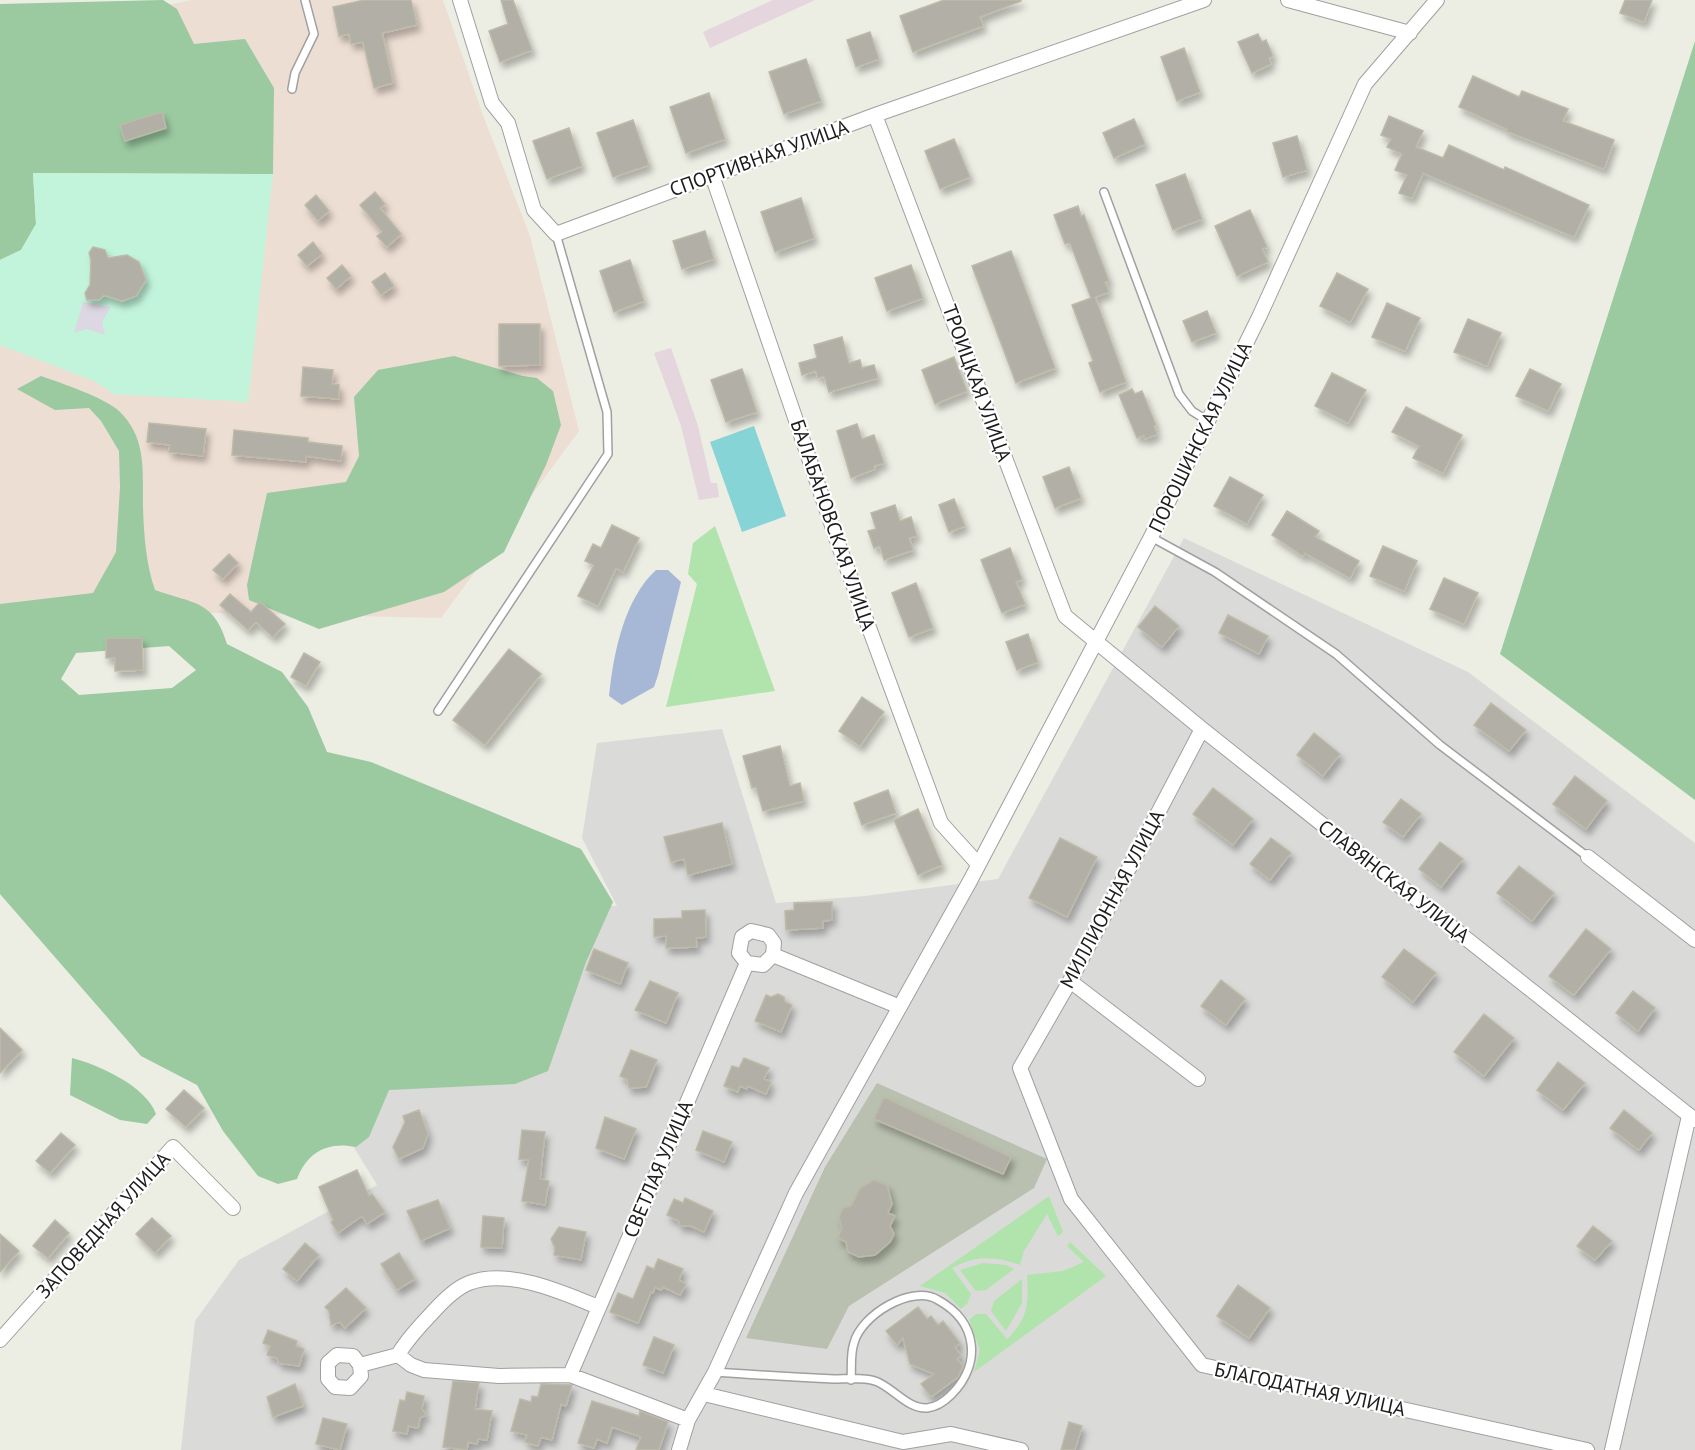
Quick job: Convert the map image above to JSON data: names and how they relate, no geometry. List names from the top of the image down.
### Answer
{
  "streets": {
    "street": [
      "СПОРТИВНАЯ УЛИЦА",
      "ТРОИЦКАЯ УЛИЦА",
      "ПОРОШИНСКАЯ УЛИЦА",
      "БАЛАБАНОВСКАЯ УЛИЦА",
      "СЛАВЯНСКАЯ УЛИЦА",
      "МИЛЛИОННАЯ УЛИЦА",
      "СВЕТЛАЯ УЛИЦА",
      "ЗАПОВЕДНАЯ УЛИЦА",
      "БЛАГОДАТНАЯ УЛИЦА"
    ]
  },
  "crossings": [
    ["СПОРТИВНАЯ УЛИЦА", "ТРОИЦКАЯ УЛИЦА"],
    ["СПОРТИВНАЯ УЛИЦА", "БАЛАБАНОВСКАЯ УЛИЦА"],
    ["ТРОИЦКАЯ УЛИЦА", "ПОРОШИНСКАЯ УЛИЦА"],
    ["ТРОИЦКАЯ УЛИЦА", "СЛАВЯНСКАЯ УЛИЦА"],
    ["ПОРОШИНСКАЯ УЛИЦА", "БАЛАБАНОВСКАЯ УЛИЦА"],
    ["ПОРОШИНСКАЯ УЛИЦА", "СЛАВЯНСКАЯ УЛИЦА"],
    ["СЛАВЯНСКАЯ УЛИЦА", "МИЛЛИОННАЯ УЛИЦА"],
    ["МИЛЛИОННАЯ УЛИЦА", "БЛАГОДАТНАЯ УЛИЦА"]
  ]
}
